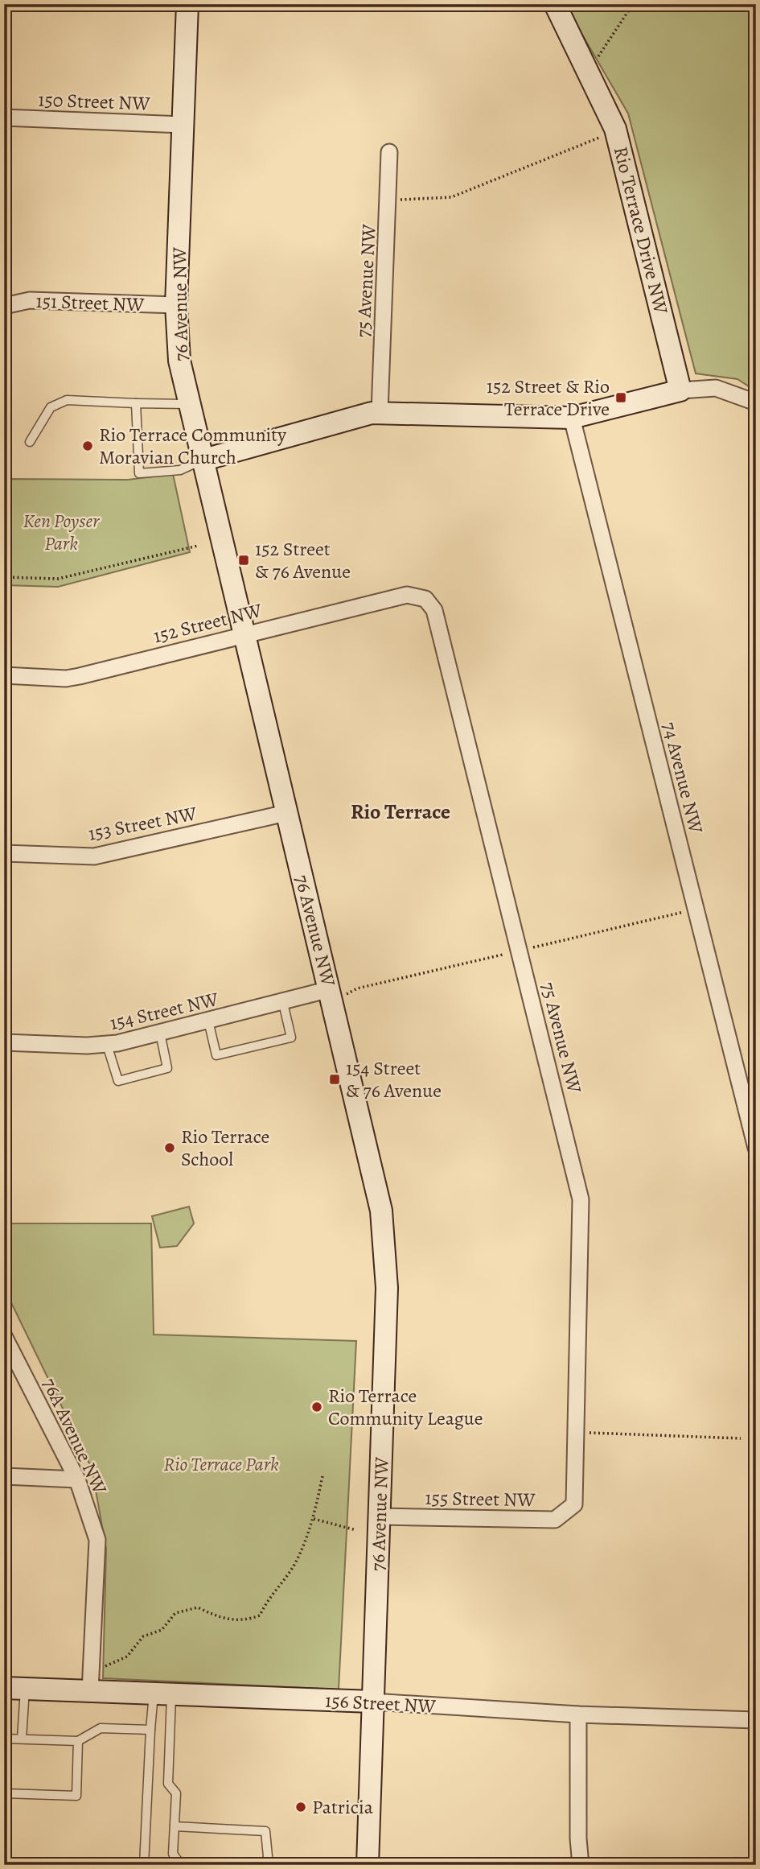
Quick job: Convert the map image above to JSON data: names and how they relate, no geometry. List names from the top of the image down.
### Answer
{
  "streets": {
    "street": [
      "150 Street NW",
      "Rio Terrace Drive NW",
      "75 Avenue NW",
      "151 Street NW",
      "76 Avenue NW",
      "152 Street NW",
      "74 Avenue NW",
      "153 Street NW",
      "154 Street NW",
      "76A Avenue NW",
      "155 Street NW",
      "156 Street NW"
    ]
  },
  "crossings": [
    ["150 Street NW", "76 Avenue NW"],
    ["75 Avenue NW", "152 Street NW"],
    ["75 Avenue NW", "155 Street NW"],
    ["151 Street NW", "76 Avenue NW"],
    ["76 Avenue NW", "152 Street NW"],
    ["76 Avenue NW", "153 Street NW"],
    ["76 Avenue NW", "154 Street NW"],
    ["76 Avenue NW", "155 Street NW"],
    ["76 Avenue NW", "156 Street NW"],
    ["76A Avenue NW", "156 Street NW"]
  ],
  "districts": ["Rio Terrace"],
  "parks": ["Ken Poyser Park", "Rio Terrace Park"],
  "places": {
    "transit": ["152 Street & Rio Terrace Drive", "152 Street & 76 Avenue", "154 Street & 76 Avenue"],
    "other": [
      "Rio Terrace Community Moravian Church",
      "Rio Terrace School",
      "Rio Terrace Community League",
      "Patricia"
    ]
  }
}
